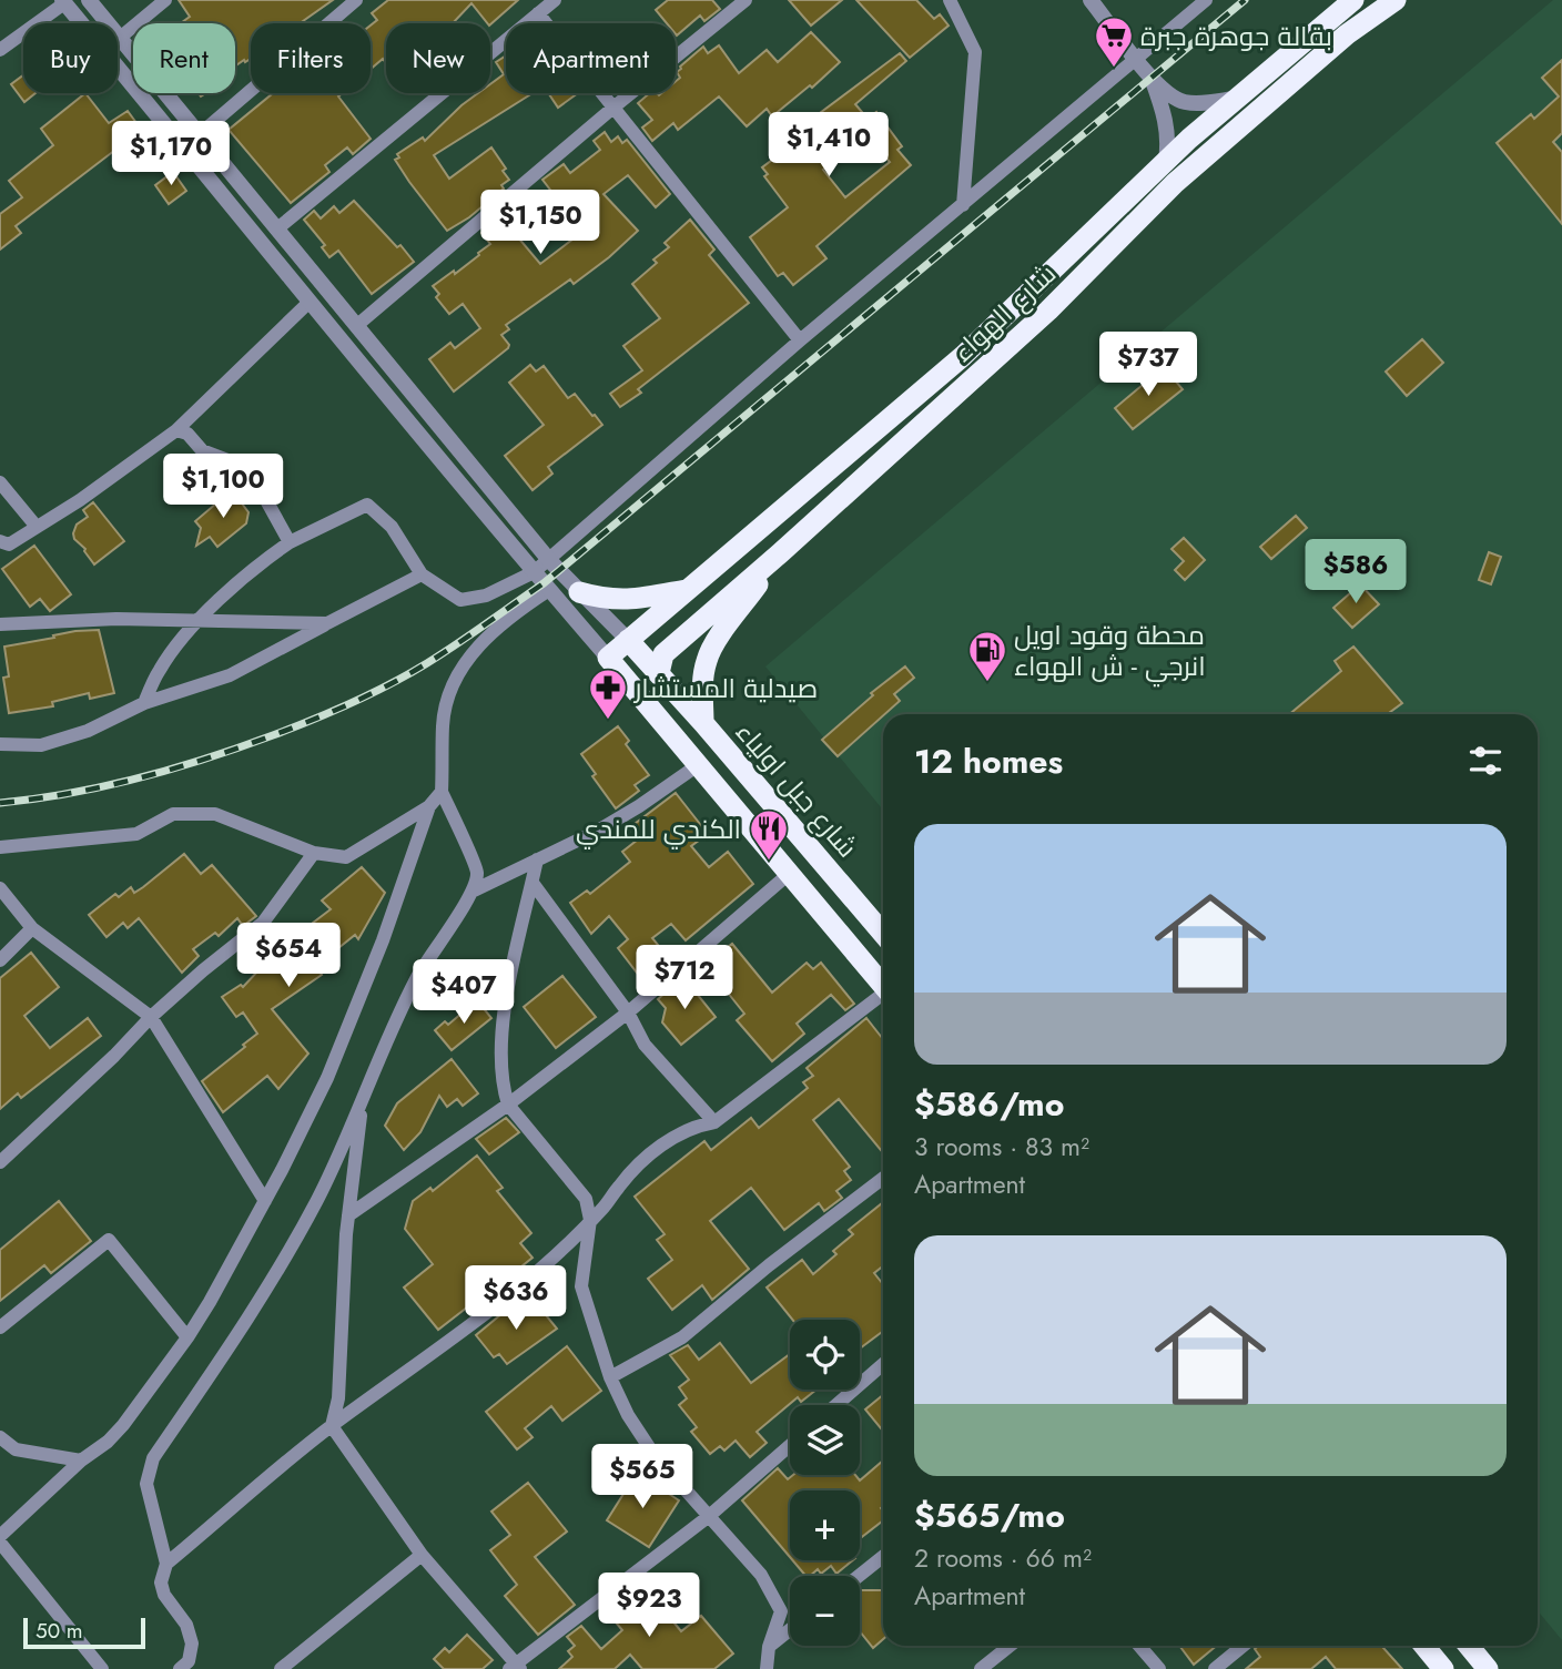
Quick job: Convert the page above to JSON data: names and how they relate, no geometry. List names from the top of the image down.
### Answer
{
  "streets": {
    "highway": ["شارع الهواء", "شارع جبل اولياء"]
  },
  "crossings": [
    ["شارع الهواء", "شارع جبل اولياء"]
  ],
  "places": {
    "supermarket": ["بقالة جوهرة جبرة"],
    "fuel station": ["محطة وقود اويل انرجي - ش الهواء"],
    "pharmacy": ["صيدلية المستشار"],
    "restaurant": ["الكندي للمندي"]
  },
  "scale_bar": "50 m",
  "page": {
    "chip": [
      "Buy",
      "Rent",
      "Filters",
      "New",
      "Apartment"
    ],
    "price": [
      "$1,410",
      "$1,170",
      "$1,150",
      "$737",
      "$1,100",
      "$586",
      "$654",
      "$712",
      "$407",
      "$636",
      "$565",
      "$923"
    ],
    "heading": "12 homes",
    "list": [
      {
        "name": "$586/mo",
        "note": "3 rooms · 83 m² · Apartment"
      },
      {
        "name": "$565/mo",
        "note": "2 rooms · 66 m² · Apartment"
      }
    ],
    "map_buttons": ["+", "−"],
    "scale": "50 m"
  }
}
